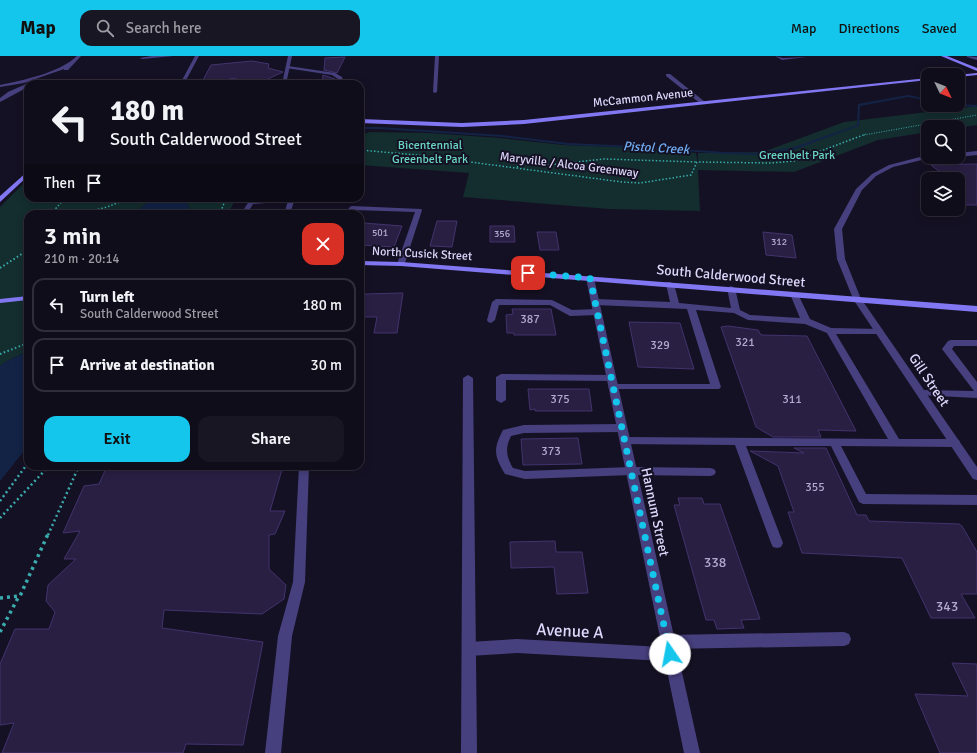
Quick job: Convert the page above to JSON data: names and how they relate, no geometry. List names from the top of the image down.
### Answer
{
  "streets": {
    "street": [
      "McCammon Avenue",
      "North Cusick Street",
      "South Calderwood Street",
      "Gill Street",
      "Hannum Street",
      "Avenue A"
    ],
    "path": ["Maryville / Alcoa Greenway"]
  },
  "crossings": [
    ["North Cusick Street", "South Calderwood Street"],
    ["South Calderwood Street", "Gill Street"],
    ["South Calderwood Street", "Hannum Street"],
    ["Hannum Street", "Avenue A"]
  ],
  "water": ["Pistol Creek"],
  "parks": ["Bicentennial Greenbelt Park", "Greenbelt Park"],
  "house_numbers": [
    "501",
    "356",
    "312",
    "387",
    "321",
    "329",
    "375",
    "311",
    "373",
    "355",
    "338",
    "343"
  ],
  "north": "bottom right",
  "page": {
    "header": "Map",
    "search": "Search here",
    "nav": ["Map", "Directions", "Saved"],
    "turn": ["180 m", "South Calderwood Street"],
    "then": "Then",
    "heading": ["3 min", "210 m · 20:14"],
    "list": [
      {
        "name": "Turn left",
        "note": "South Calderwood Street",
        "value": "180 m"
      },
      {
        "name": "Arrive at destination",
        "value": "30 m"
      }
    ],
    "buttons": ["Exit", "Share"]
  }
}
